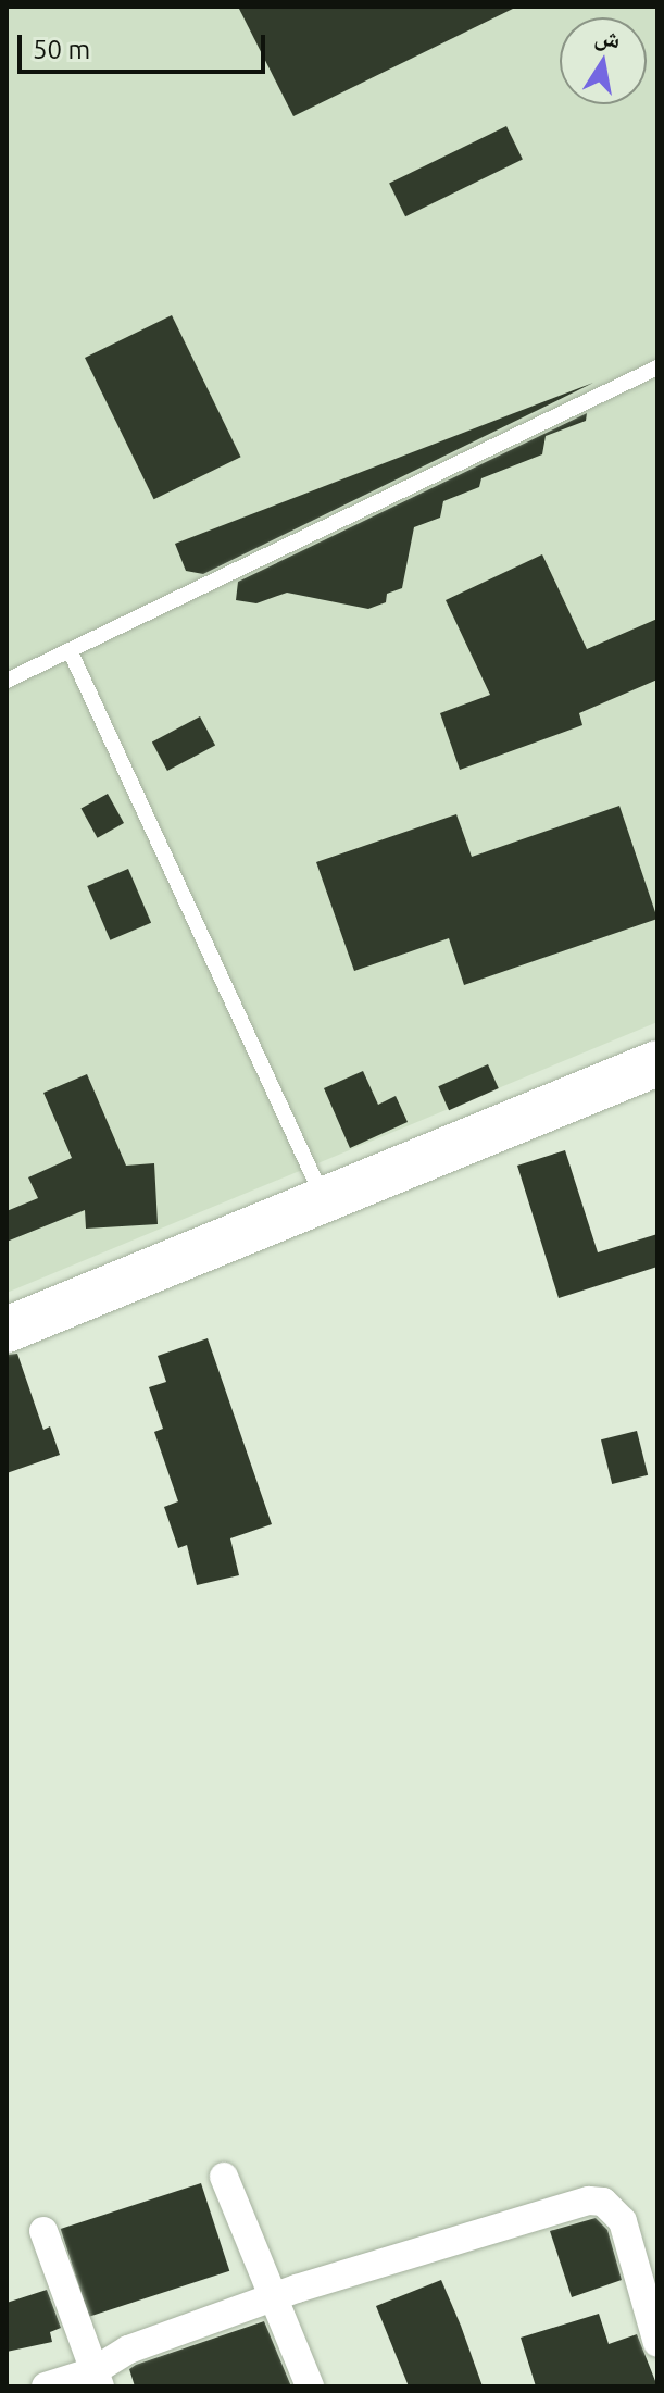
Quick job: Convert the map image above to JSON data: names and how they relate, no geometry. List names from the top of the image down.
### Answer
{
  "scale_bar": "50 m",
  "north": "top"
}
